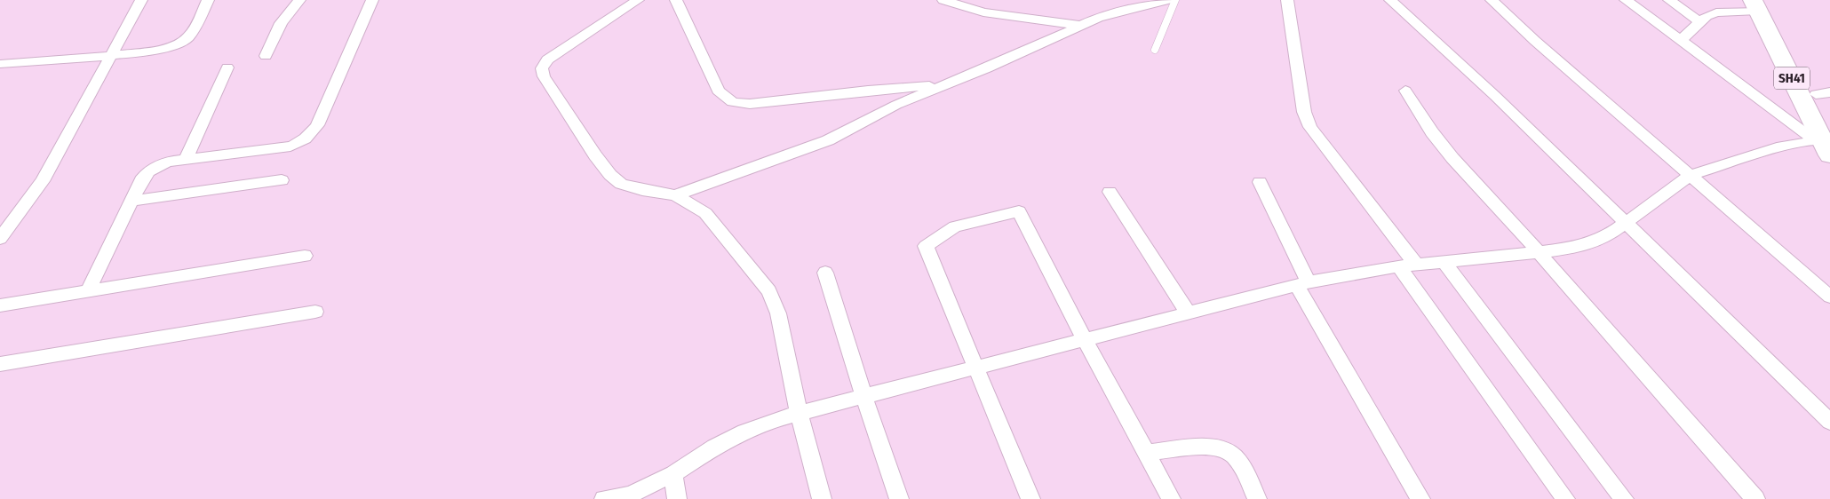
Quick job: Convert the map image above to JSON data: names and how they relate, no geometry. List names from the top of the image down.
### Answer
{
  "streets": {
    "main road": ["SH41"]
  }
}
